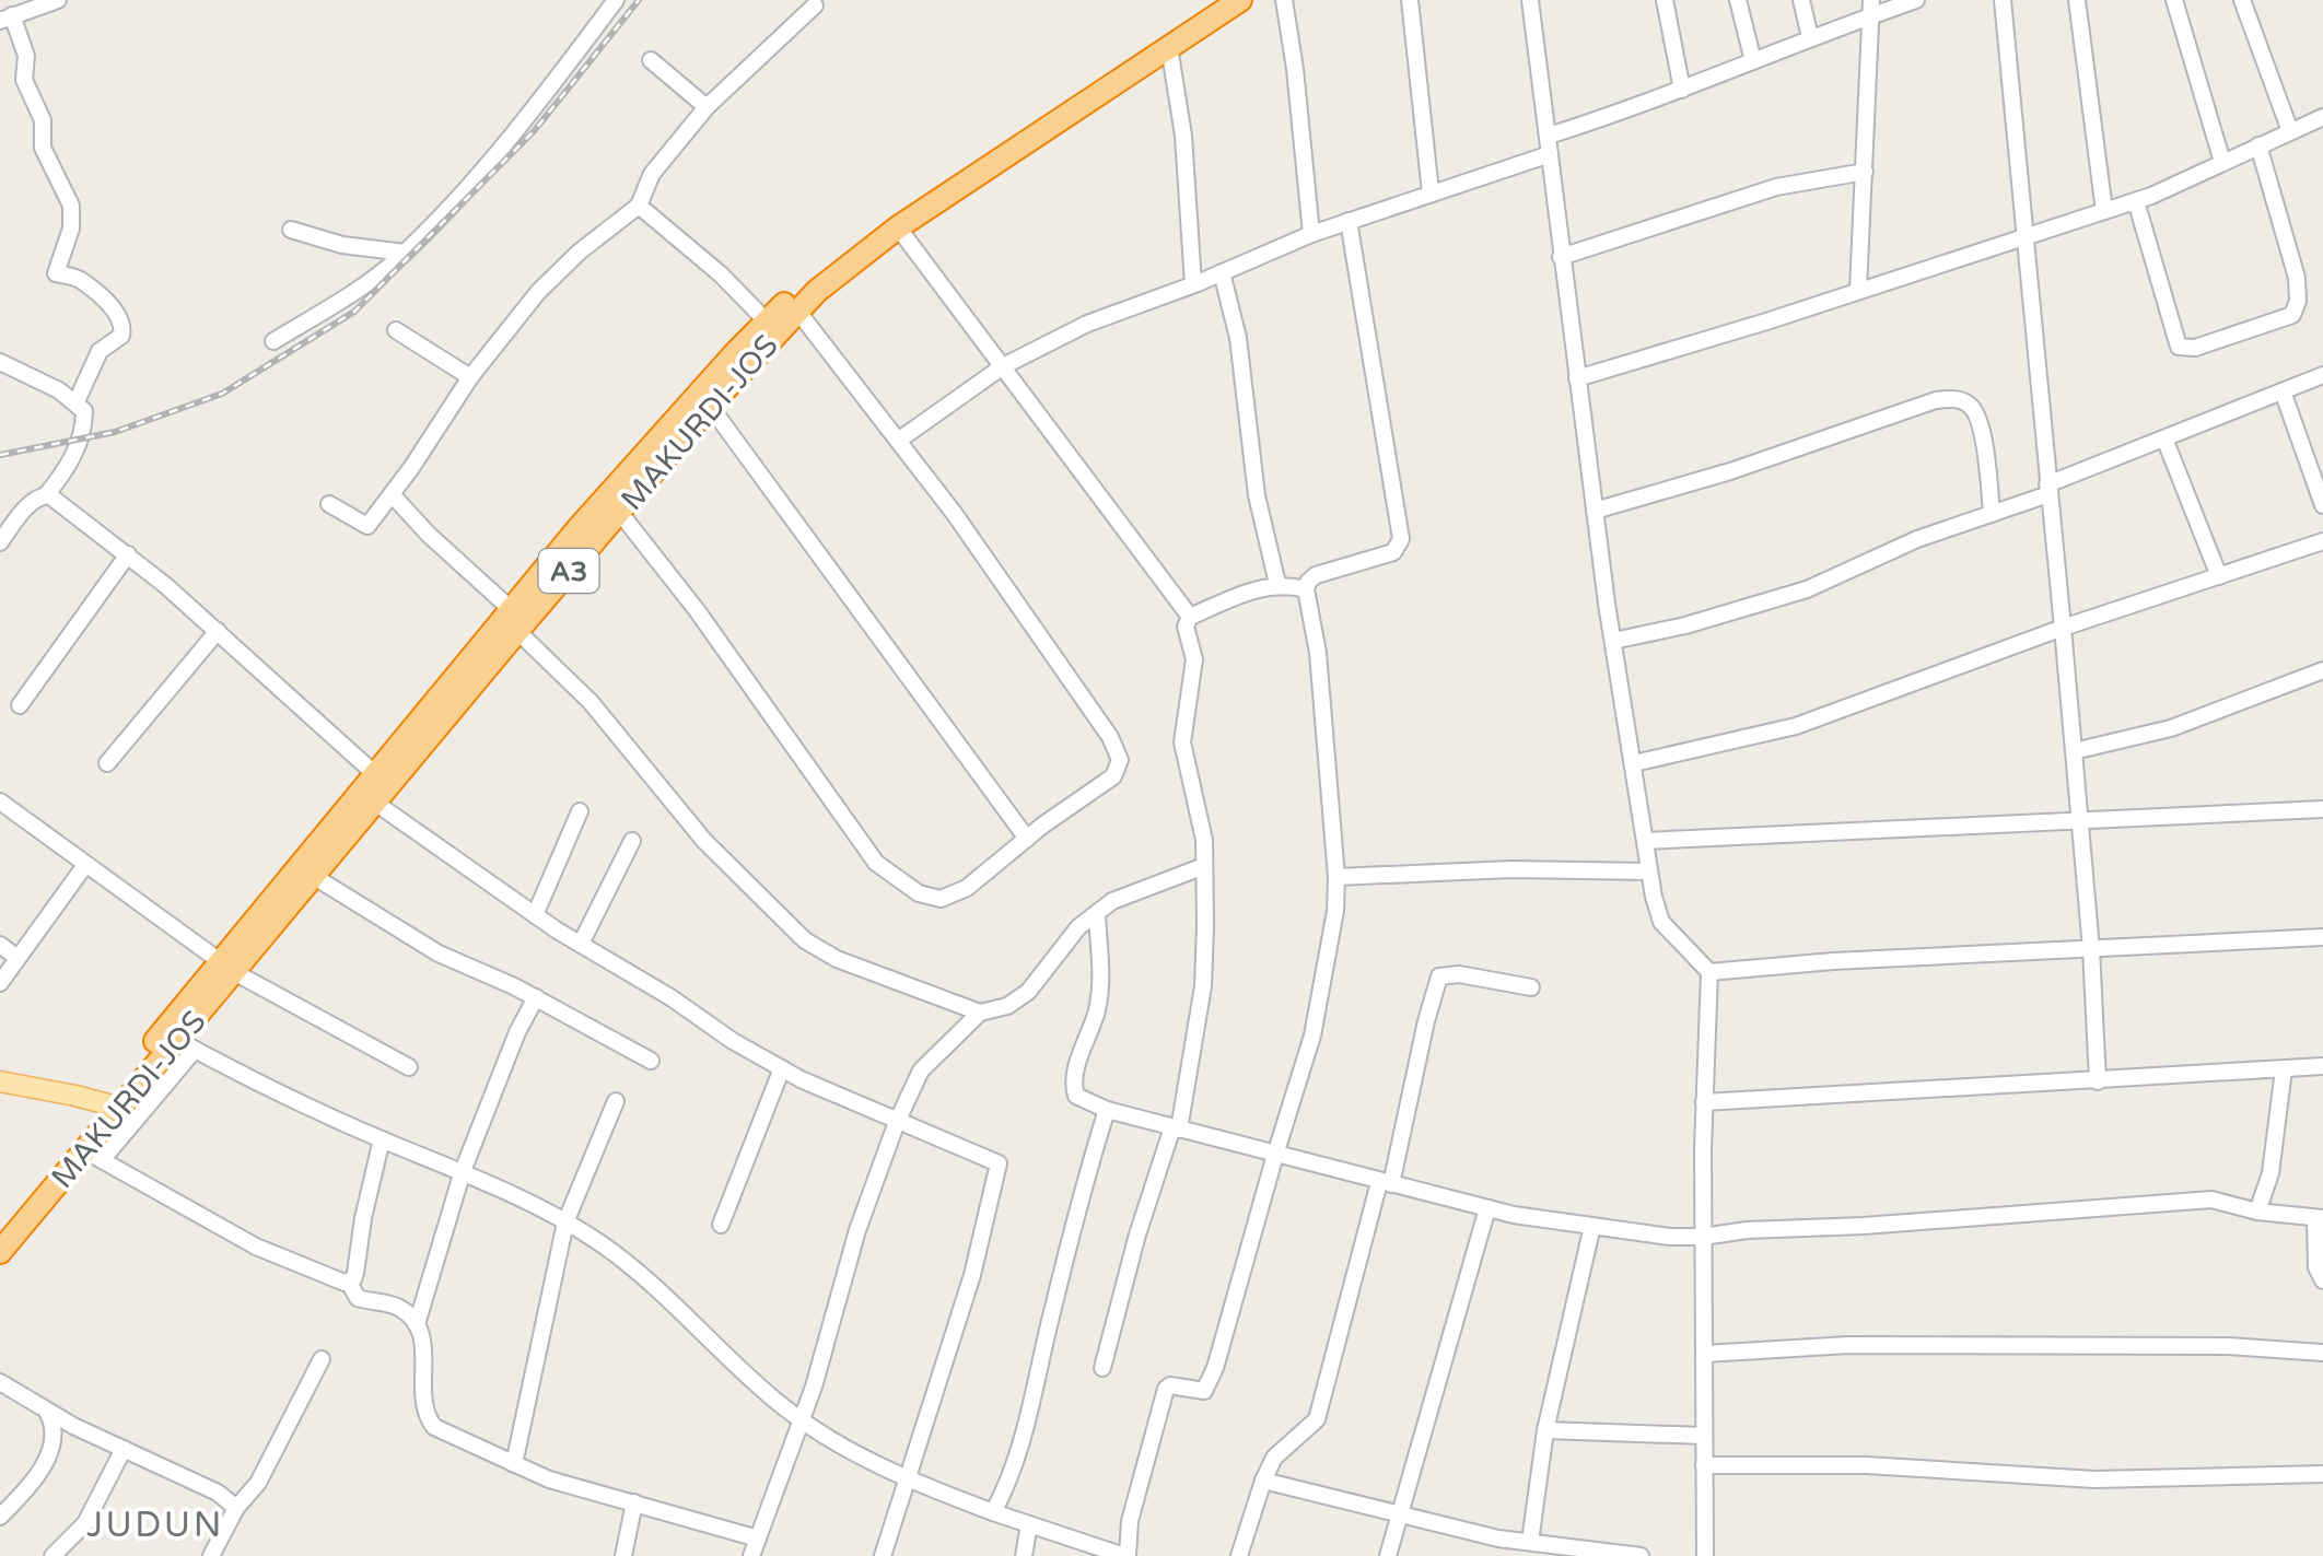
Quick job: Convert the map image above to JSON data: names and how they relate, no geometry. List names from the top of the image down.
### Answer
{
  "streets": {
    "highway": ["MAKURDI-JOS", "A3"]
  },
  "districts": ["JUDUN"]
}
